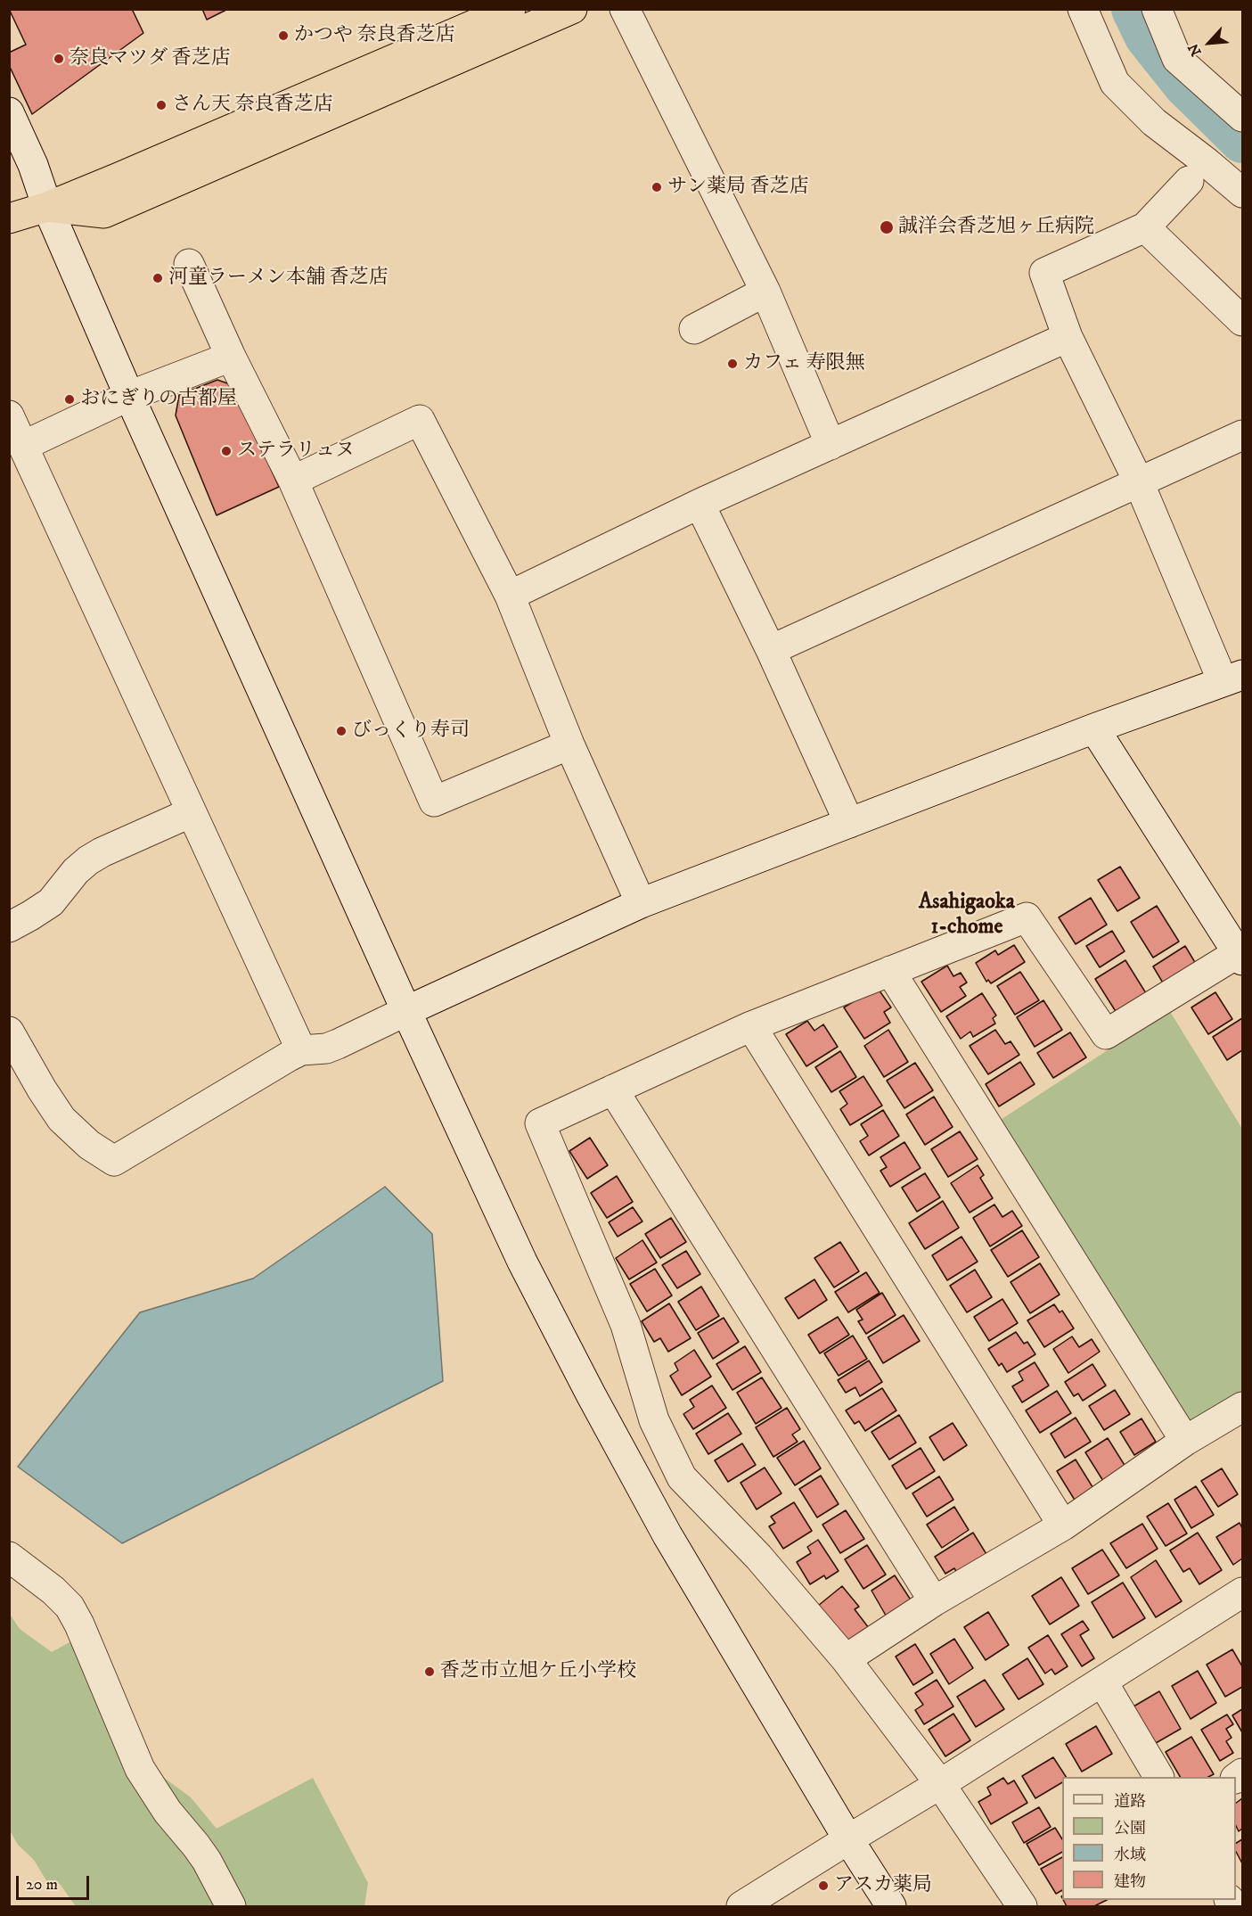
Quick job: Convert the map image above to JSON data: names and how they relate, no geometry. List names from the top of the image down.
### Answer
{
  "districts": ["Asahigaoka 1-chome"],
  "places": [
    "かつや 奈良香芝店",
    "奈良マツダ 香芝店",
    "さん天 奈良香芝店",
    "サン薬局 香芝店",
    "誠洋会香芝旭ヶ丘病院",
    "河童ラーメン本舗 香芝店",
    "カフェ 寿限無",
    "おにぎりの古都屋",
    "ステラリュヌ",
    "びっくり寿司",
    "香芝市立旭ケ丘小学校",
    "アスカ薬局"
  ],
  "legend": [
    "道路",
    "公園",
    "水域",
    "建物"
  ],
  "scale_bar": "20 m",
  "north": "bottom left"
}
